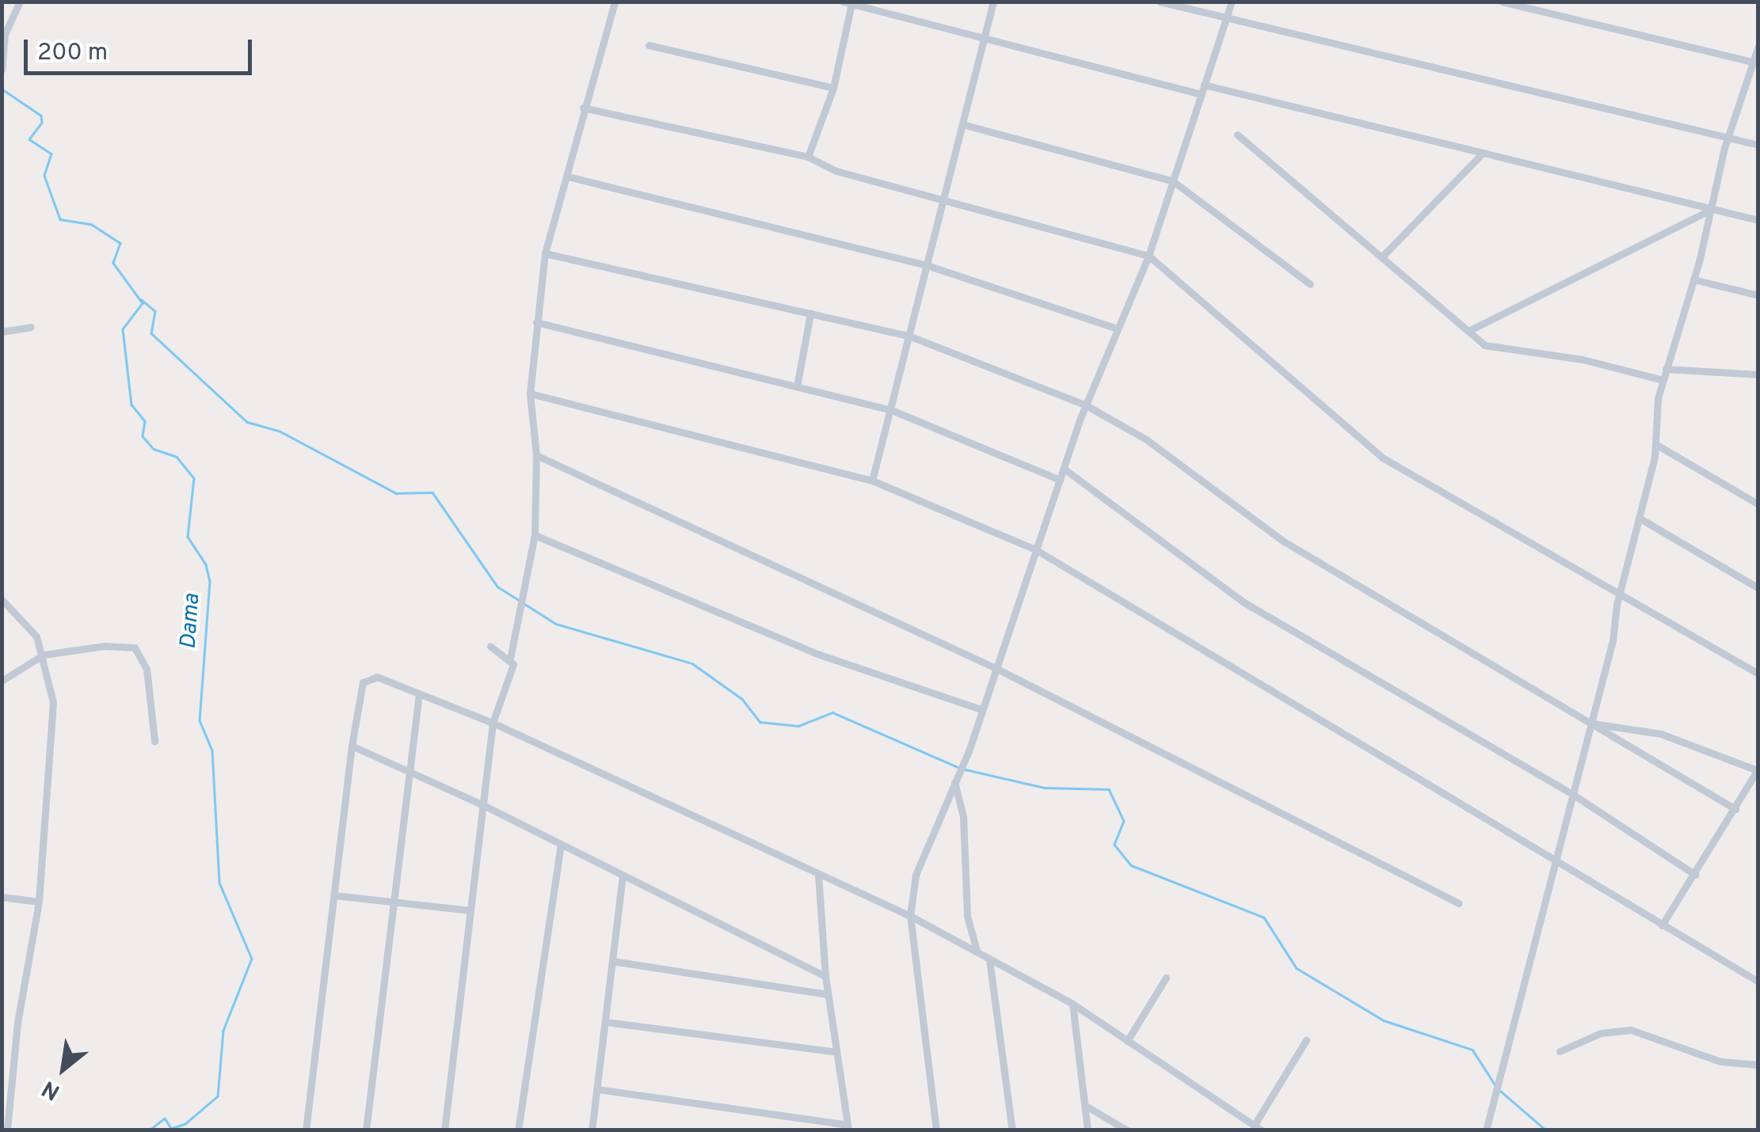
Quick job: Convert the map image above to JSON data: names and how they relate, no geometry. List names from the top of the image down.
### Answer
{
  "water": ["Dama"],
  "scale_bar": "200 m",
  "north": "bottom left"
}
